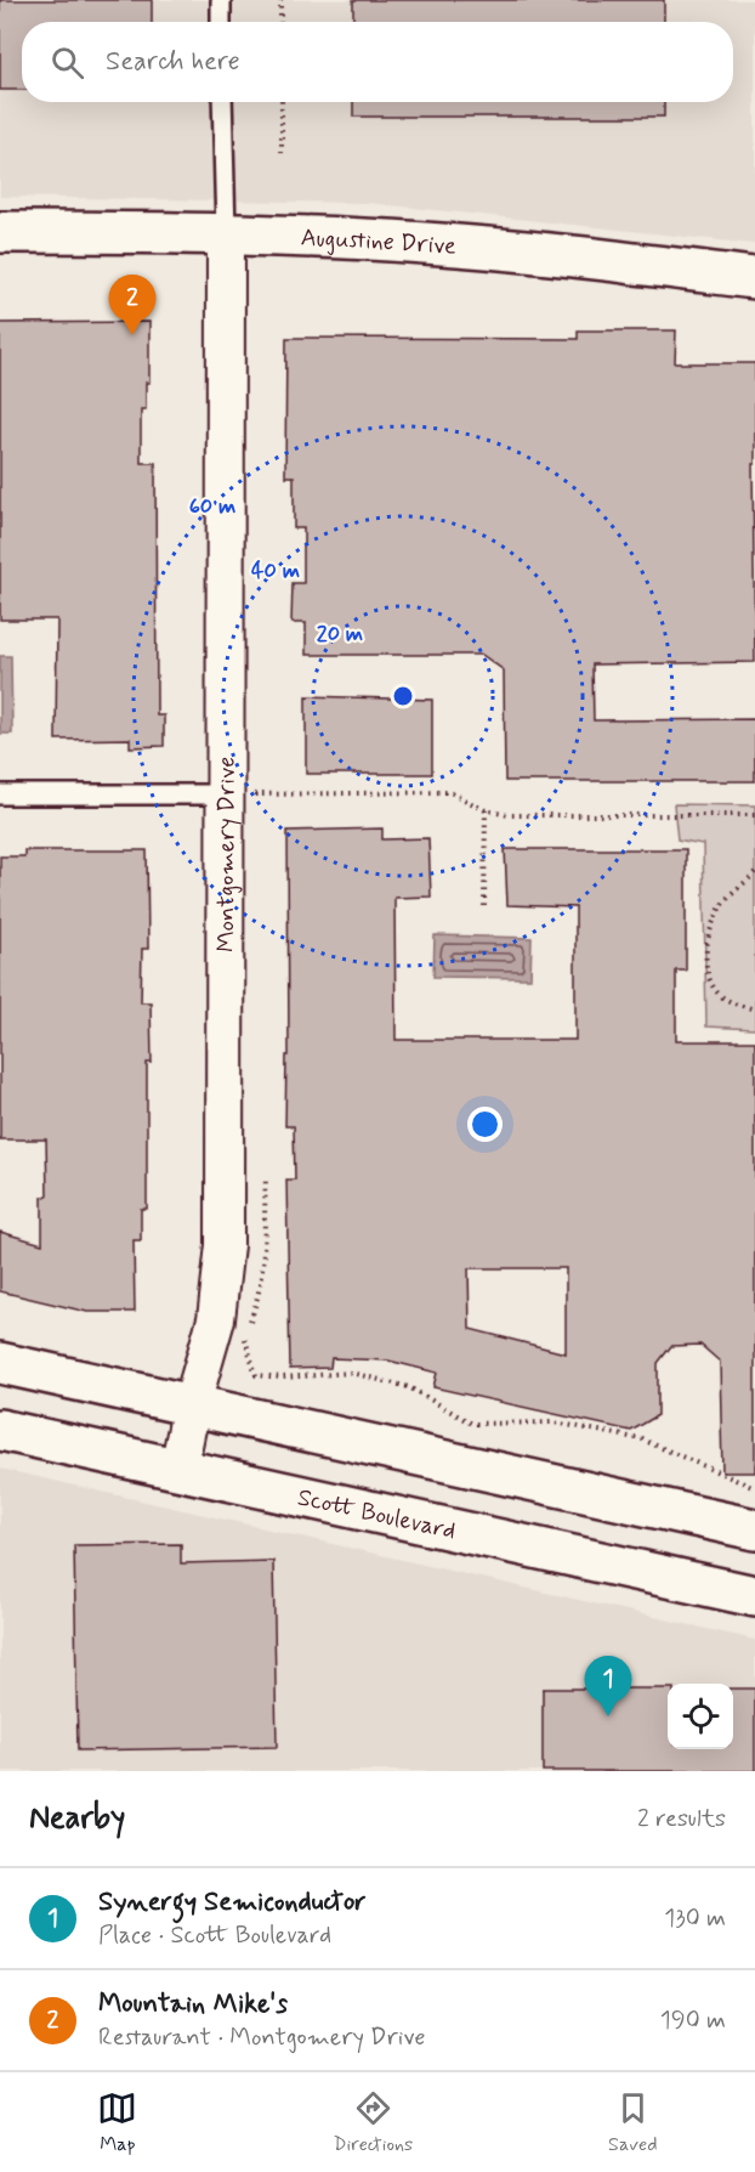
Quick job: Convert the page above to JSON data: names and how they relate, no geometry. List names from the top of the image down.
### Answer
{
  "streets": {
    "main road": ["Augustine Drive", "Scott Boulevard"],
    "street": ["Montgomery Drive"]
  },
  "crossings": [
    ["Augustine Drive", "Montgomery Drive"],
    ["Montgomery Drive", "Scott Boulevard"]
  ],
  "page": {
    "search": "Search here",
    "pins": ["2", "1"],
    "heading": ["Nearby", "2 results"],
    "list": [
      {
        "mark": "1",
        "name": "Synergy Semiconductor",
        "note": "Place · Scott Boulevard",
        "value": "130 m"
      },
      {
        "mark": "2",
        "name": "Mountain Mike's",
        "note": "Restaurant · Montgomery Drive",
        "value": "190 m"
      }
    ],
    "nav": ["Map", "Directions", "Saved"]
  },
  "rings": ["60 m", "40 m", "20 m"]
}
